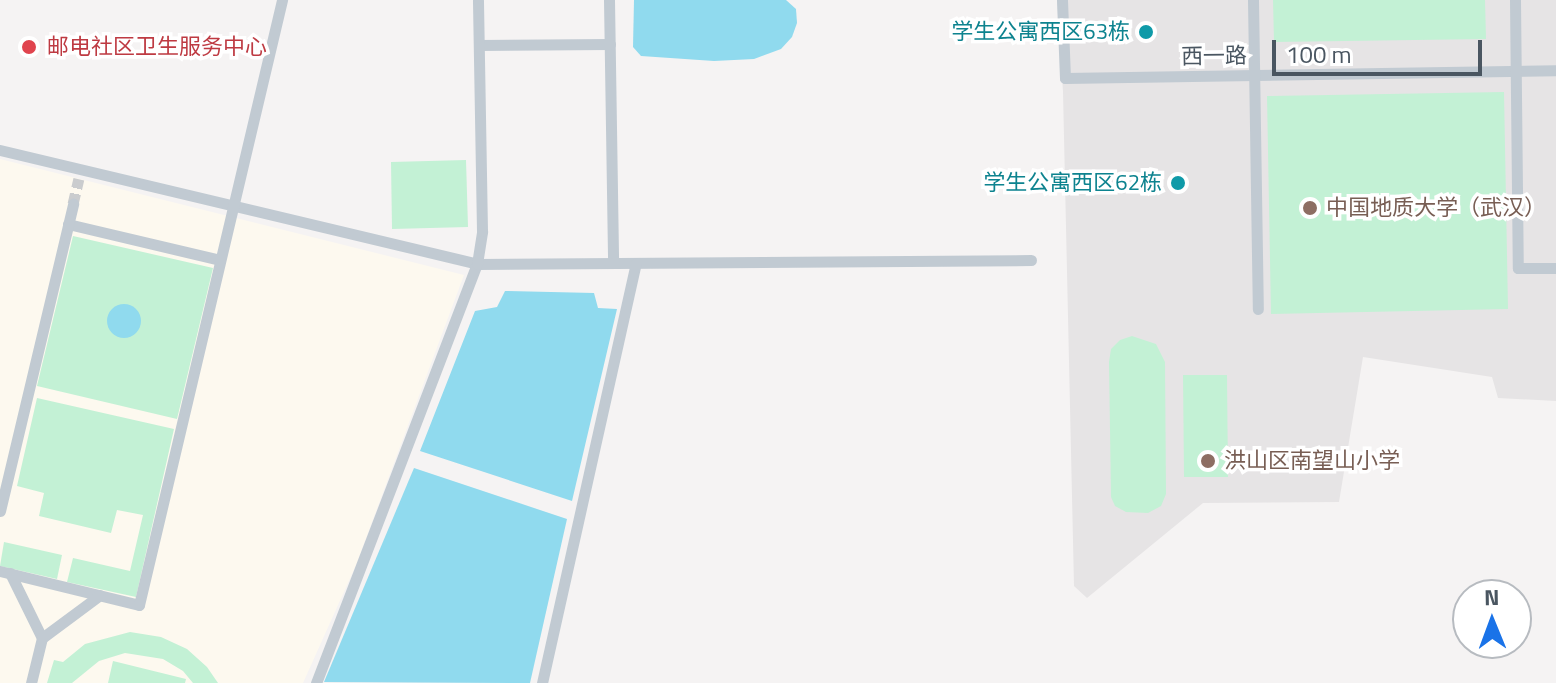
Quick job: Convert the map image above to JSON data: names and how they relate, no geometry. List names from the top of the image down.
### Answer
{
  "streets": {
    "street": ["西一路"]
  },
  "places": [
    "学生公寓西区63栋",
    "邮电社区卫生服务中心",
    "学生公寓西区62栋",
    "中国地质大学（武汉）",
    "洪山区南望山小学"
  ],
  "scale_bar": "100 m",
  "north": "top"
}
